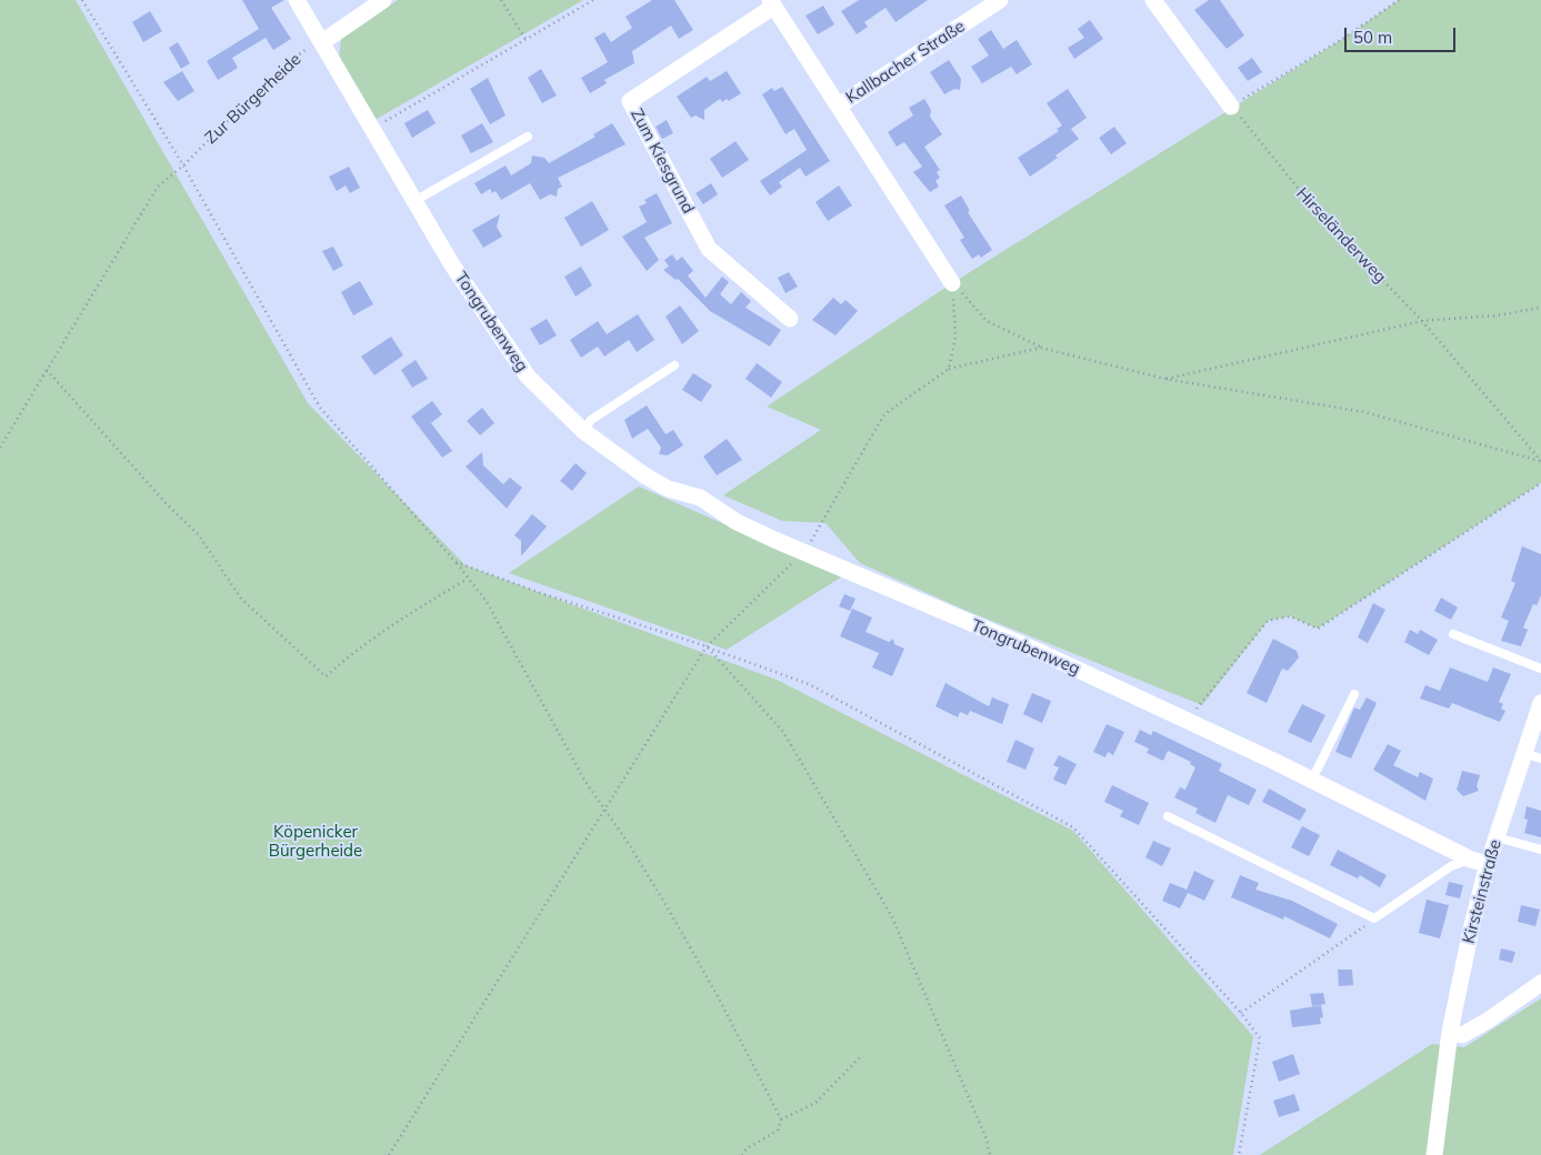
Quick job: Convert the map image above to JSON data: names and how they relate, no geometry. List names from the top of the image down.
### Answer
{
  "streets": {
    "street": [
      "Kallbacher Straße",
      "Zum Kiesgrund",
      "Tongrubenweg",
      "Kirsteinstraße"
    ],
    "path": ["Zur Bürgerheide", "Hirseländerweg"]
  },
  "crossings": [
    ["Kallbacher Straße", "Zum Kiesgrund"],
    ["Zur Bürgerheide", "Tongrubenweg"],
    ["Tongrubenweg", "Kirsteinstraße"]
  ],
  "parks": ["Köpenicker Bürgerheide"],
  "scale_bar": "50 m"
}
